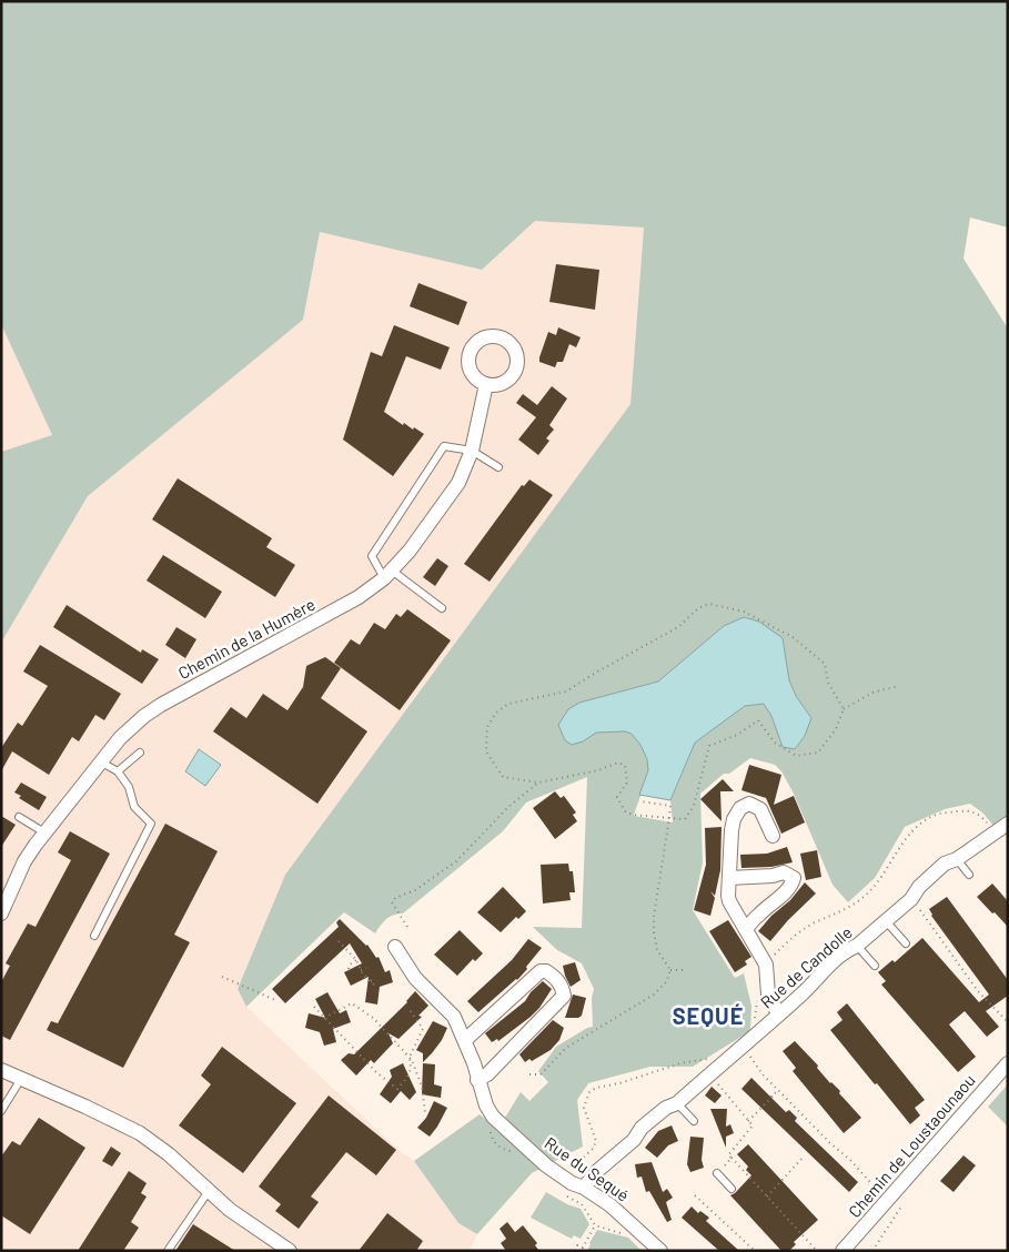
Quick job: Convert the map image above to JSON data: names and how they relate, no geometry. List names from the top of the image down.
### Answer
{
  "streets": {
    "street": [
      "Chemin de la Humère",
      "Rue de Candolle",
      "Chemin de Loustaounaou",
      "Rue du Sequé"
    ]
  },
  "crossings": [
    ["Rue de Candolle", "Rue du Sequé"]
  ],
  "districts": ["SEQUÉ"]
}
